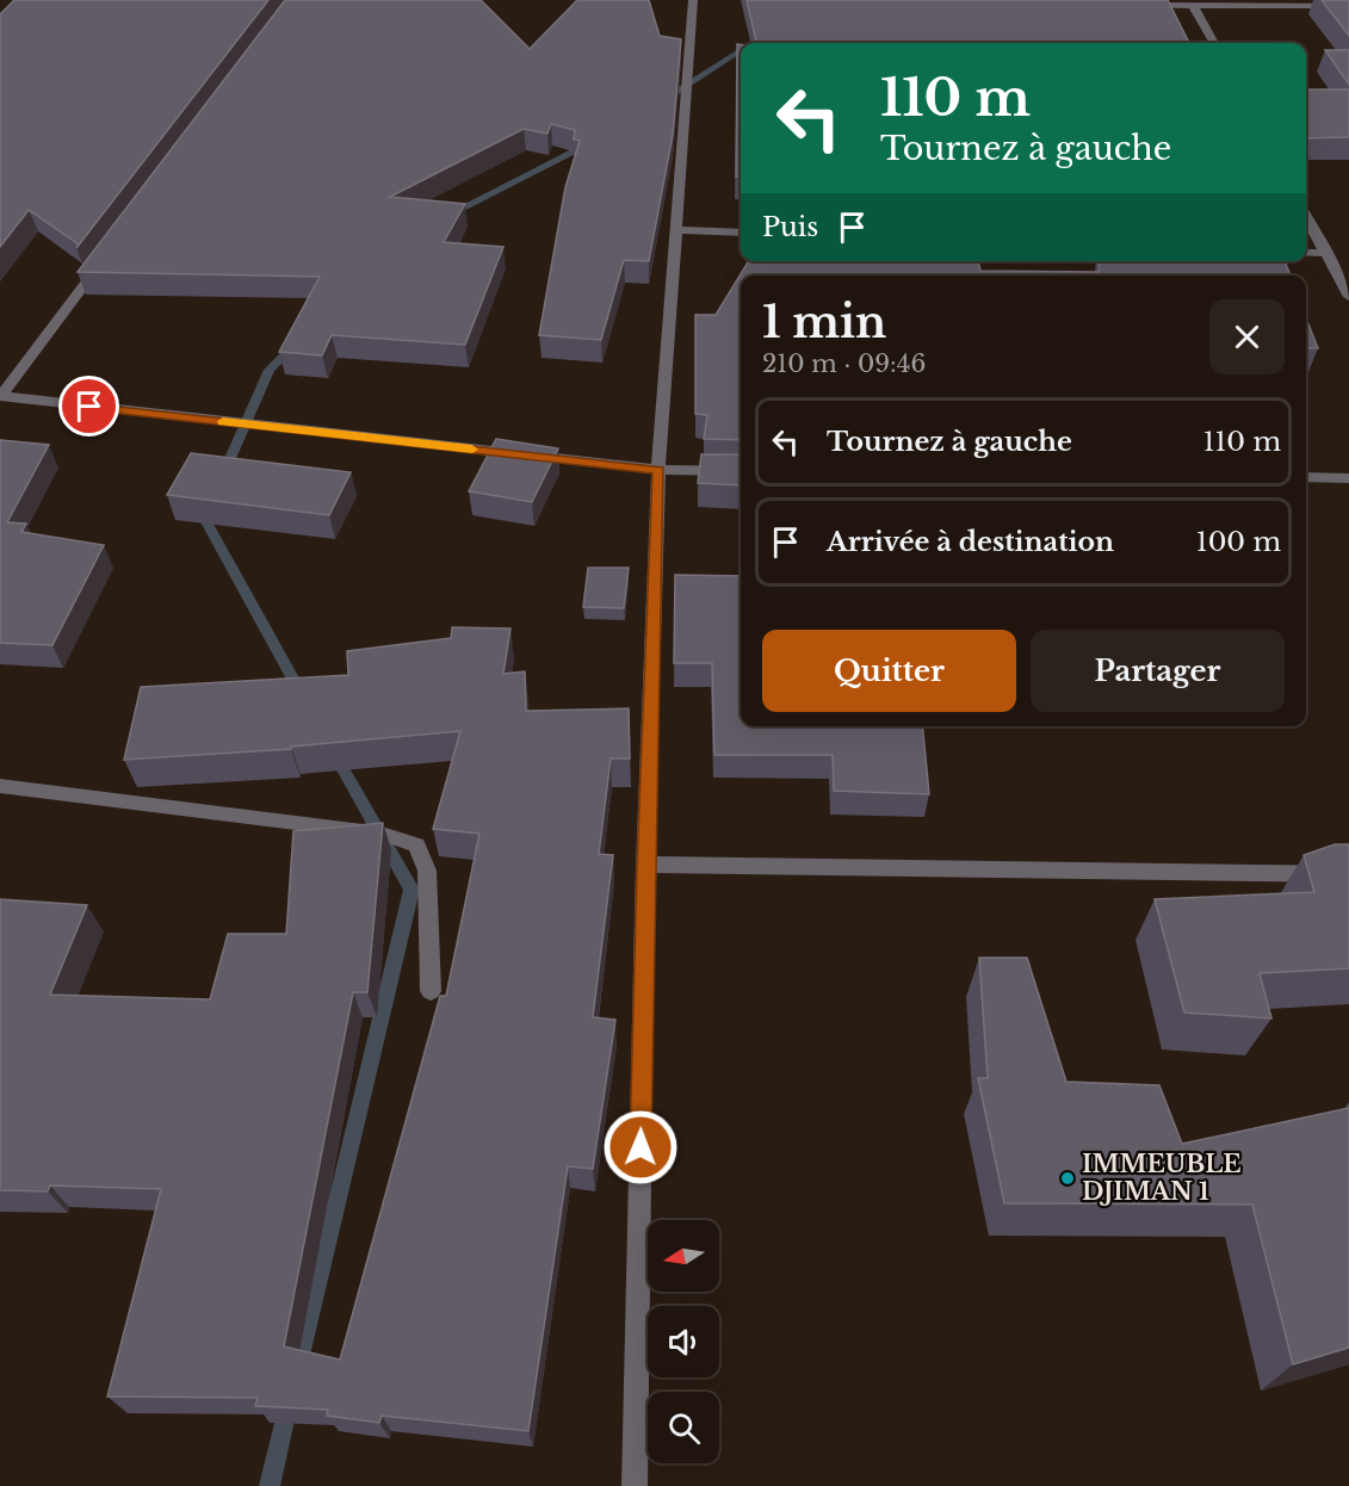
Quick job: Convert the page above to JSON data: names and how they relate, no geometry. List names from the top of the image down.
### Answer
{
  "places": ["IMMEUBLE DJIMAN 1"],
  "north": "left",
  "page": {
    "turn": ["110 m", "Tournez à gauche"],
    "then": "Puis",
    "heading": ["1 min", "210 m · 09:46"],
    "list": [
      {
        "name": "Tournez à gauche",
        "value": "110 m"
      },
      {
        "name": "Arrivée à destination",
        "value": "100 m"
      }
    ],
    "buttons": ["Quitter", "Partager"]
  }
}
